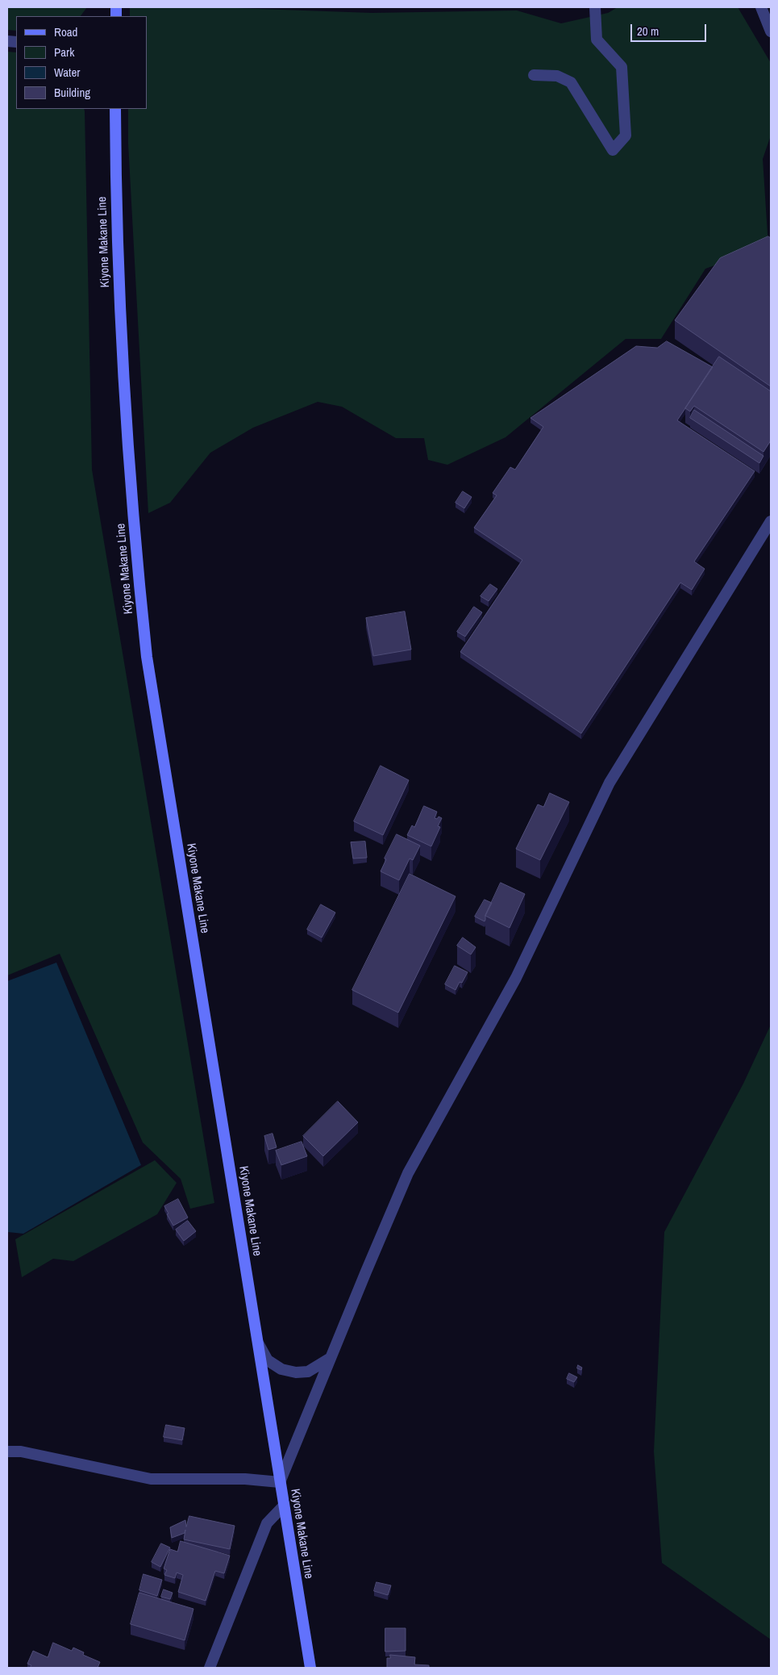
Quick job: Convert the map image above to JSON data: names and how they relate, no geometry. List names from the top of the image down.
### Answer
{
  "streets": {
    "main road": ["Kiyone Makane Line"]
  },
  "legend": [
    "Road",
    "Park",
    "Water",
    "Building"
  ],
  "scale_bar": "20 m"
}
